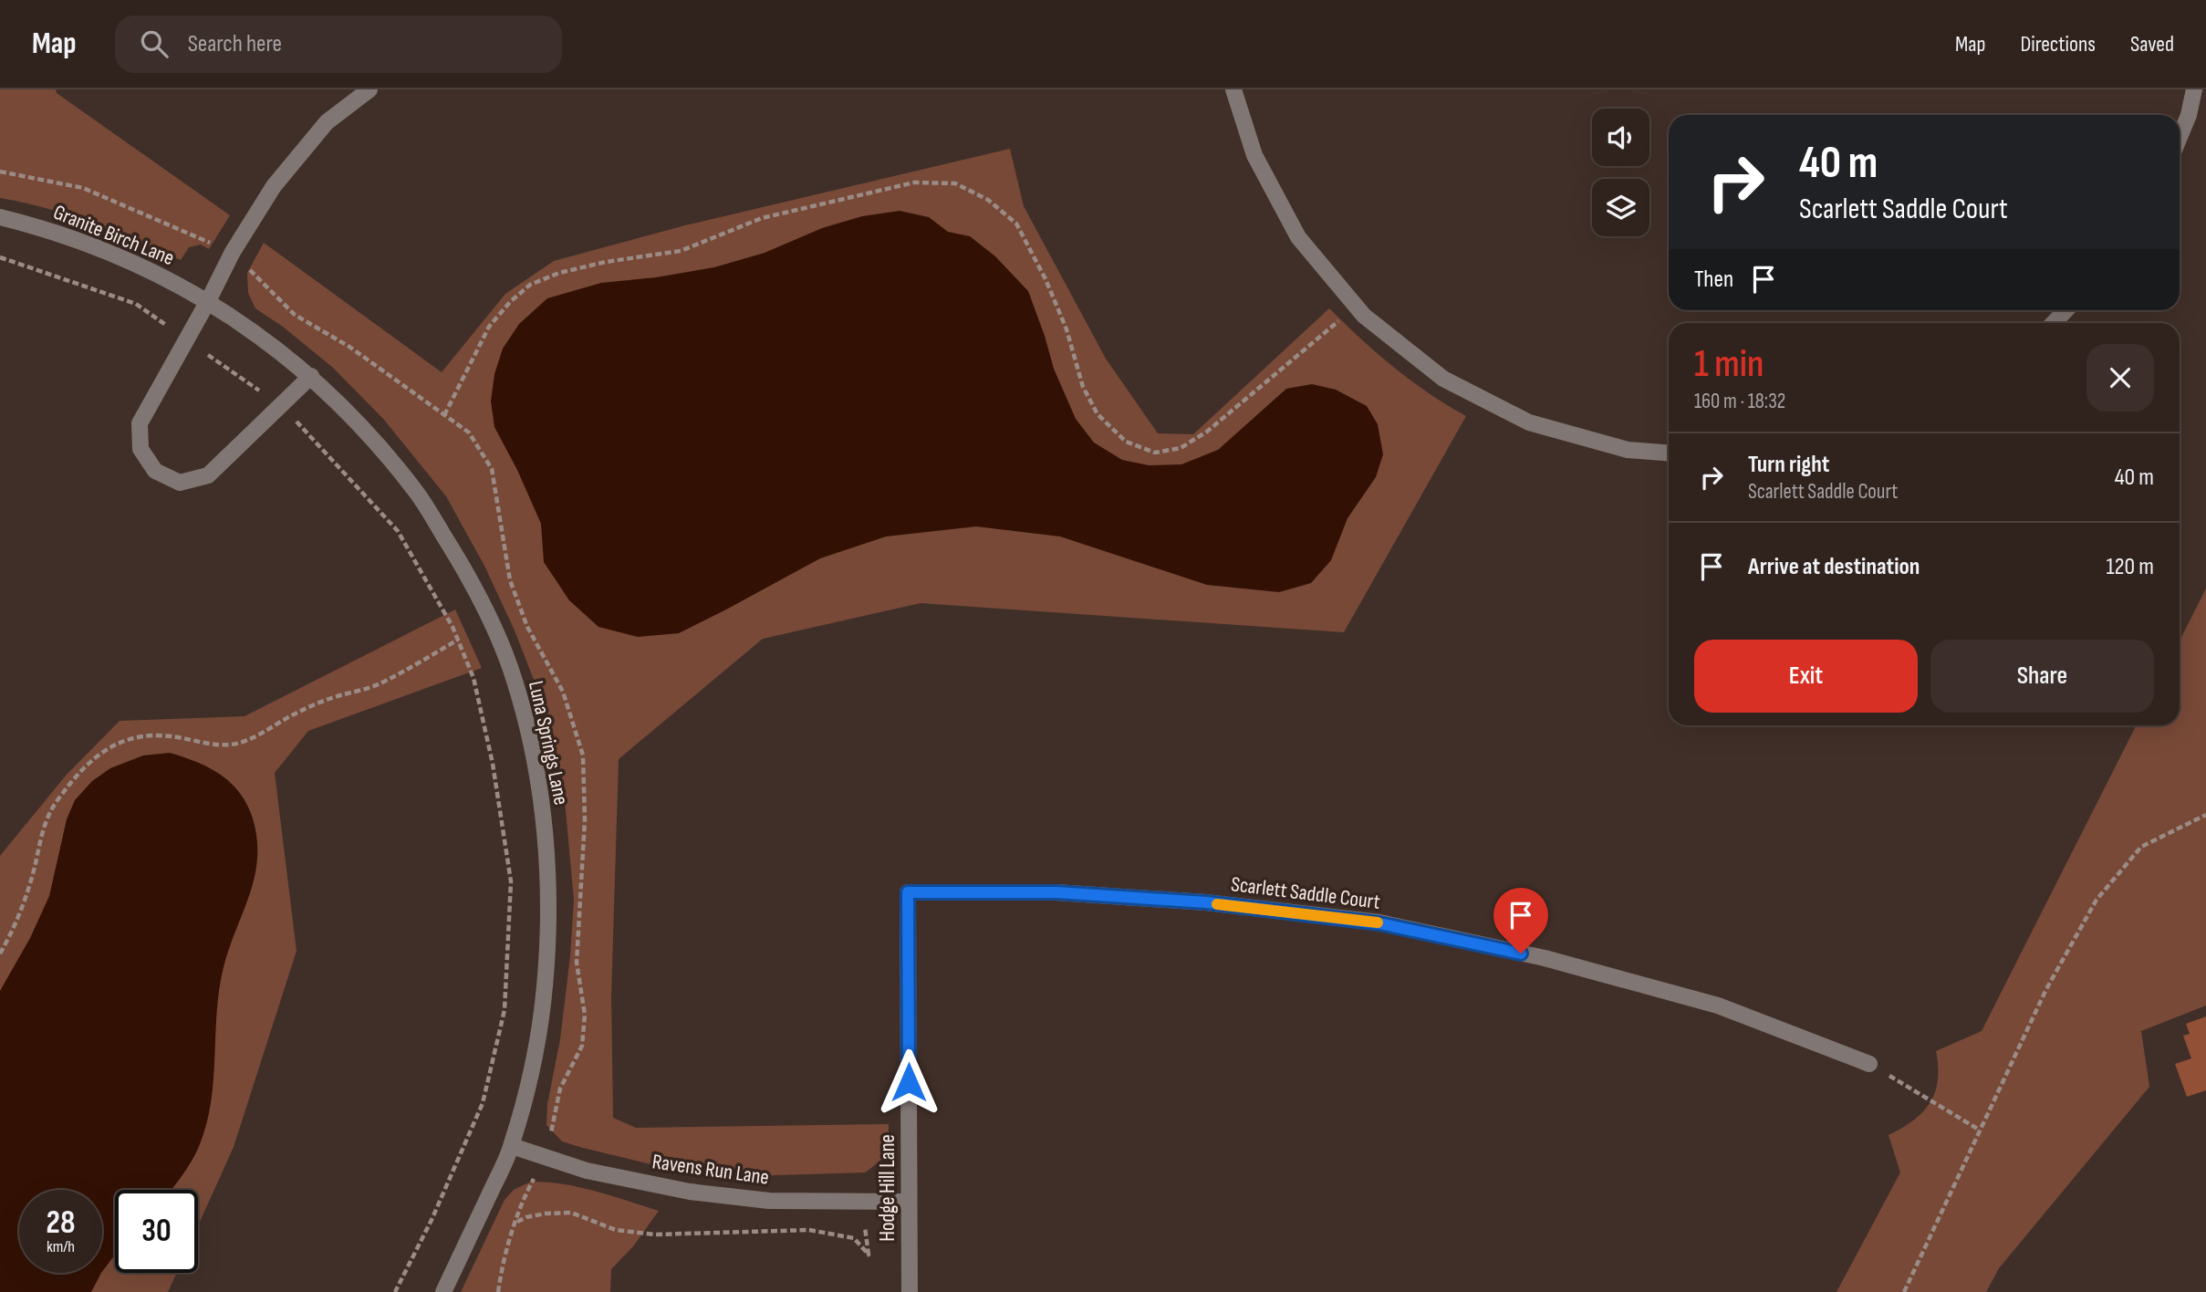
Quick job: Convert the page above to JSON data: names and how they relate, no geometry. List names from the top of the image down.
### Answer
{
  "streets": {
    "street": [
      "Granite Birch Lane",
      "Luna Springs Lane",
      "Scarlett Saddle Court",
      "Ravens Run Lane",
      "Hodge Hill Lane"
    ]
  },
  "crossings": [
    ["Granite Birch Lane", "Luna Springs Lane"],
    ["Luna Springs Lane", "Ravens Run Lane"],
    ["Scarlett Saddle Court", "Hodge Hill Lane"],
    ["Ravens Run Lane", "Hodge Hill Lane"]
  ],
  "page": {
    "header": "Map",
    "search": "Search here",
    "nav": ["Map", "Directions", "Saved"],
    "turn": ["40 m", "Scarlett Saddle Court"],
    "then": "Then",
    "heading": ["1 min", "160 m · 18:32"],
    "list": [
      {
        "name": "Turn right",
        "note": "Scarlett Saddle Court",
        "value": "40 m"
      },
      {
        "name": "Arrive at destination",
        "value": "120 m"
      }
    ],
    "buttons": ["Exit", "Share"],
    "speed": "28 km/h",
    "limit": "30"
  }
}
